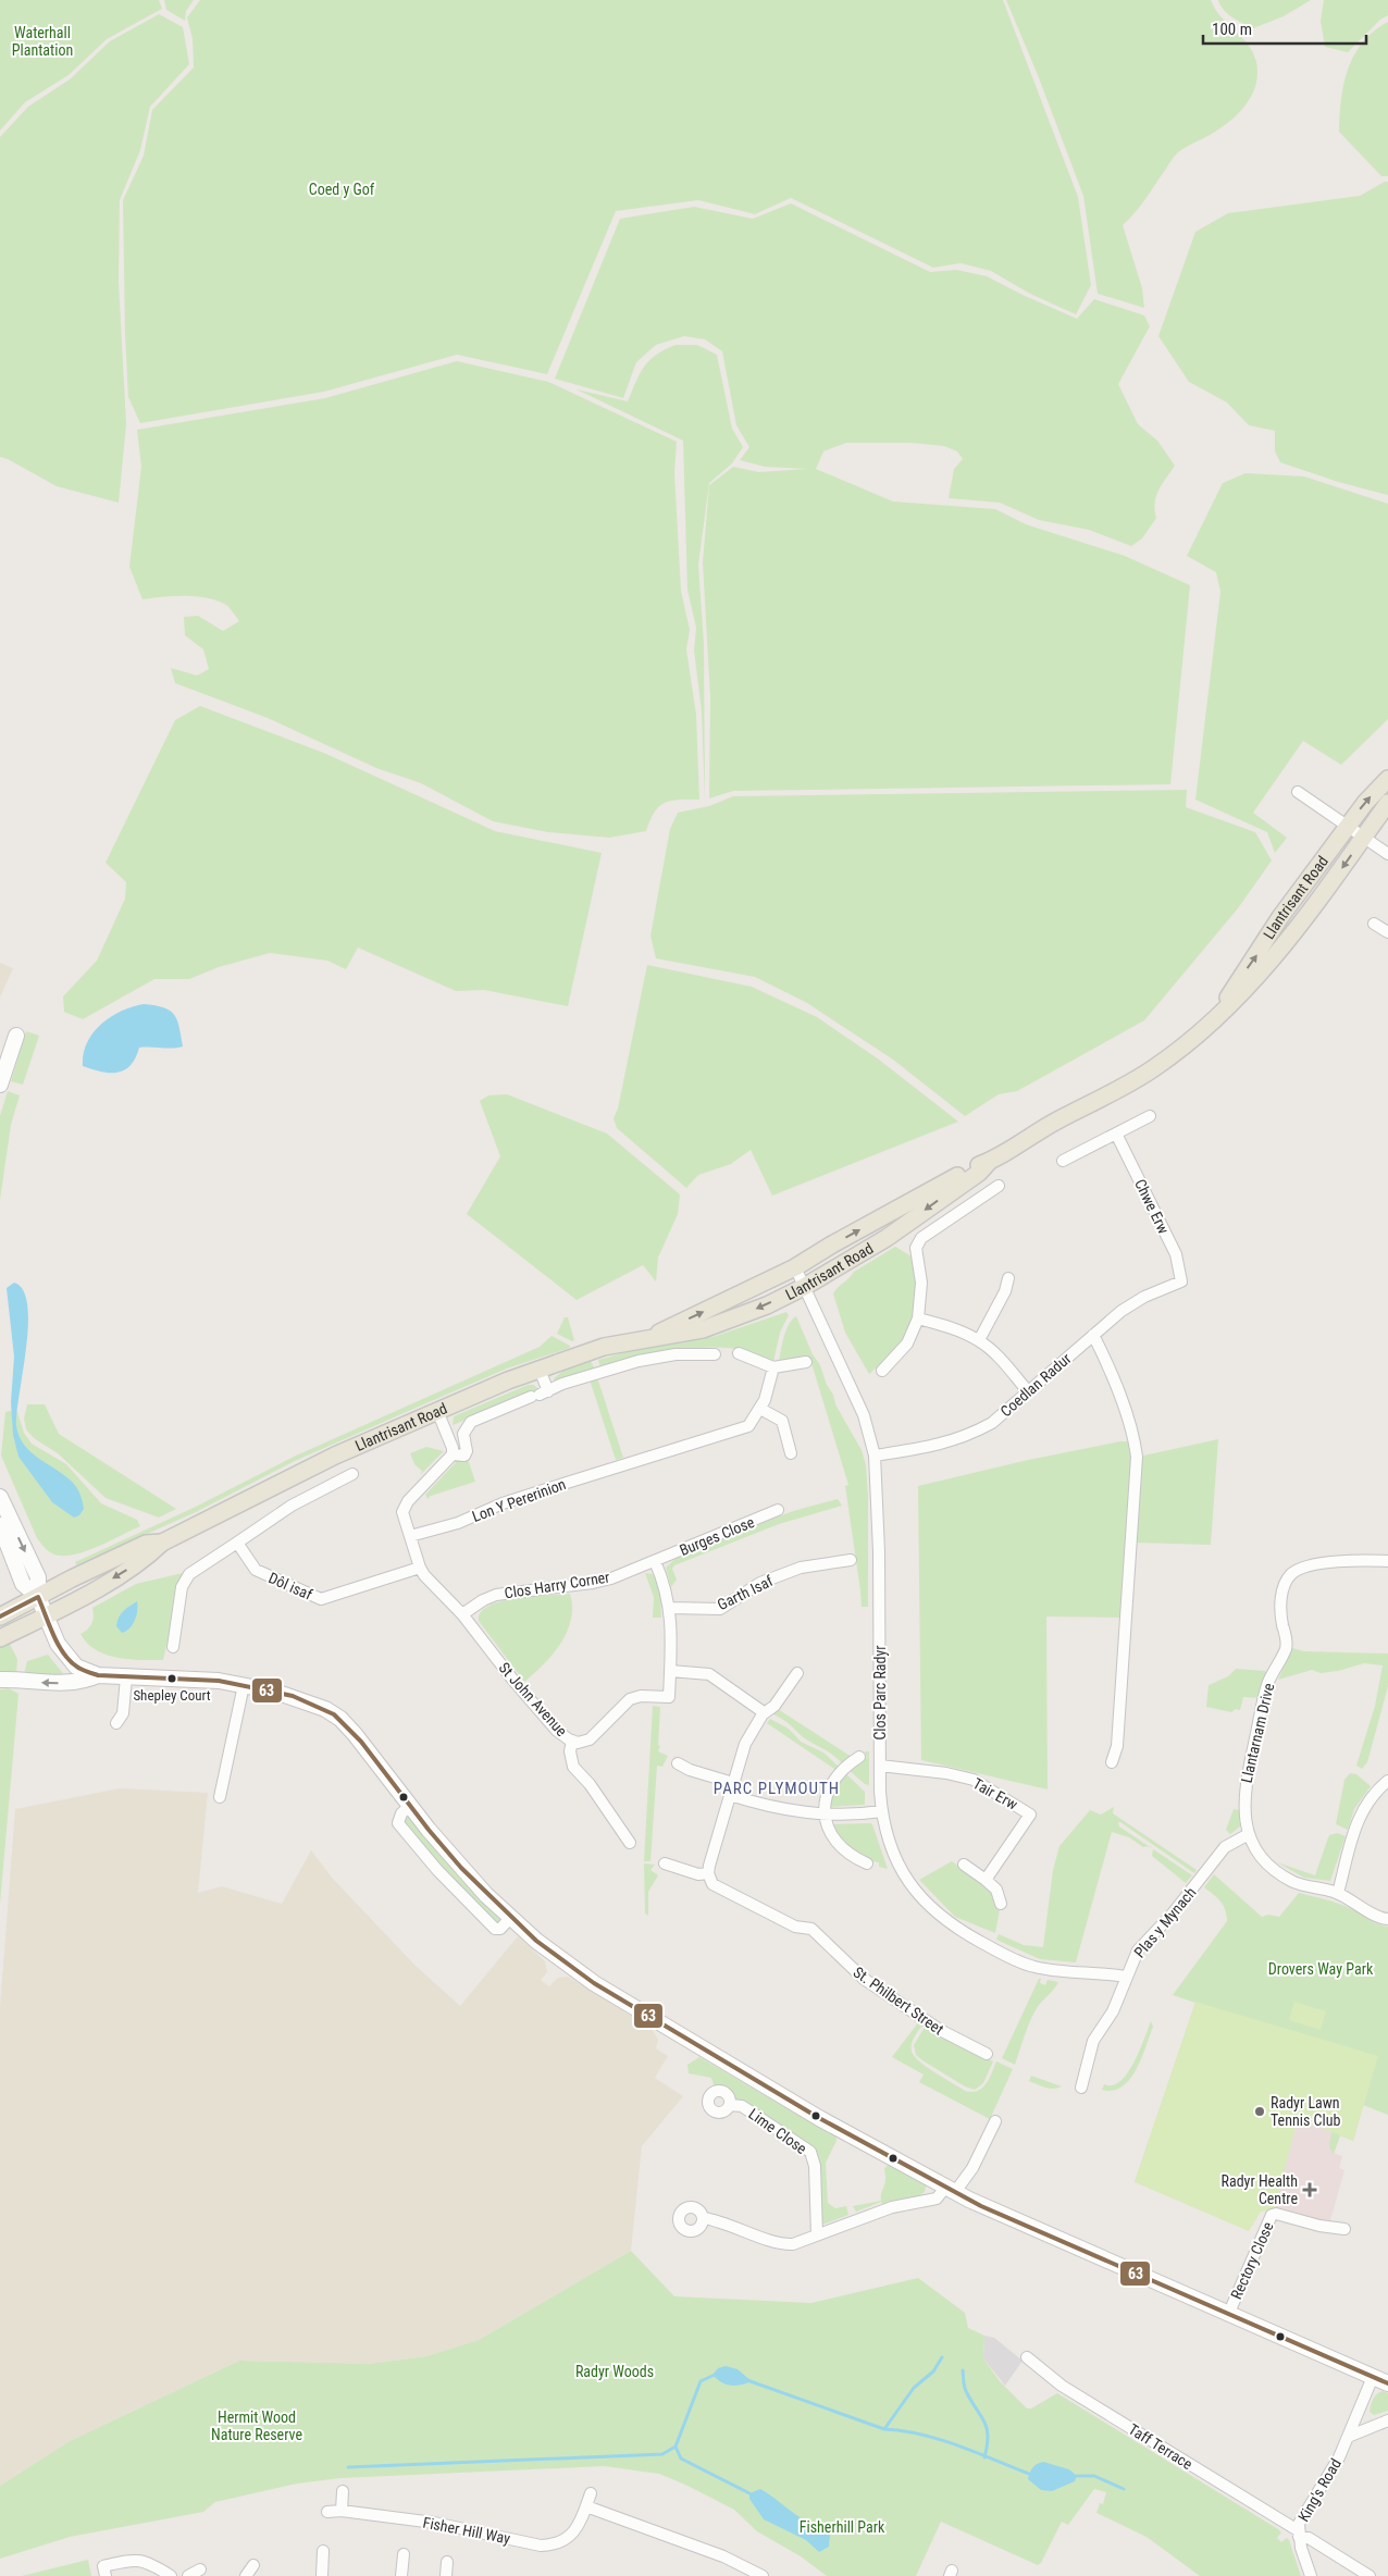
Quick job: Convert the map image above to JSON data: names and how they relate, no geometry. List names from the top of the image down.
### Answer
{
  "streets": {
    "main road": ["Llantrisant Road"],
    "street": [
      "Chwe Erw",
      "Coedlan Radur",
      "Lon Y Pererinion",
      "Burges Close",
      "Clos Harry Corner",
      "Dôl isaf",
      "Garth Isaf",
      "Clos Parc Radyr",
      "St John Avenue",
      "Llantarnam Drive",
      "Tair Erw",
      "Plas y Mynach",
      "St. Philbert Street",
      "Lime Close",
      "Rectory Close",
      "Taff Terrace",
      "King's Road",
      "Fisher Hill Way"
    ]
  },
  "crossings": [
    ["Llantrisant Road", "Clos Parc Radyr"],
    ["Chwe Erw", "Coedlan Radur"],
    ["Coedlan Radur", "Clos Parc Radyr"],
    ["Lon Y Pererinion", "St John Avenue"],
    ["Burges Close", "Clos Harry Corner"],
    ["Burges Close", "St John Avenue"],
    ["Clos Harry Corner", "St John Avenue"],
    ["Dôl isaf", "St John Avenue"],
    ["Garth Isaf", "St John Avenue"],
    ["Clos Parc Radyr", "Tair Erw"],
    ["Clos Parc Radyr", "Plas y Mynach"],
    ["Llantarnam Drive", "Plas y Mynach"],
    ["Taff Terrace", "King's Road"]
  ],
  "districts": ["PARC PLYMOUTH"],
  "parks": [
    "Waterhall Plantation",
    "Coed y Gof",
    "Drovers Way Park",
    "Radyr Woods",
    "Hermit Wood Nature Reserve",
    "Fisherhill Park"
  ],
  "places": {
    "other": ["Shepley Court", "Radyr Lawn Tennis Club"],
    "health": ["Radyr Health Centre"]
  },
  "lines": ["transit line 63"],
  "scale_bar": "100 m"
}
